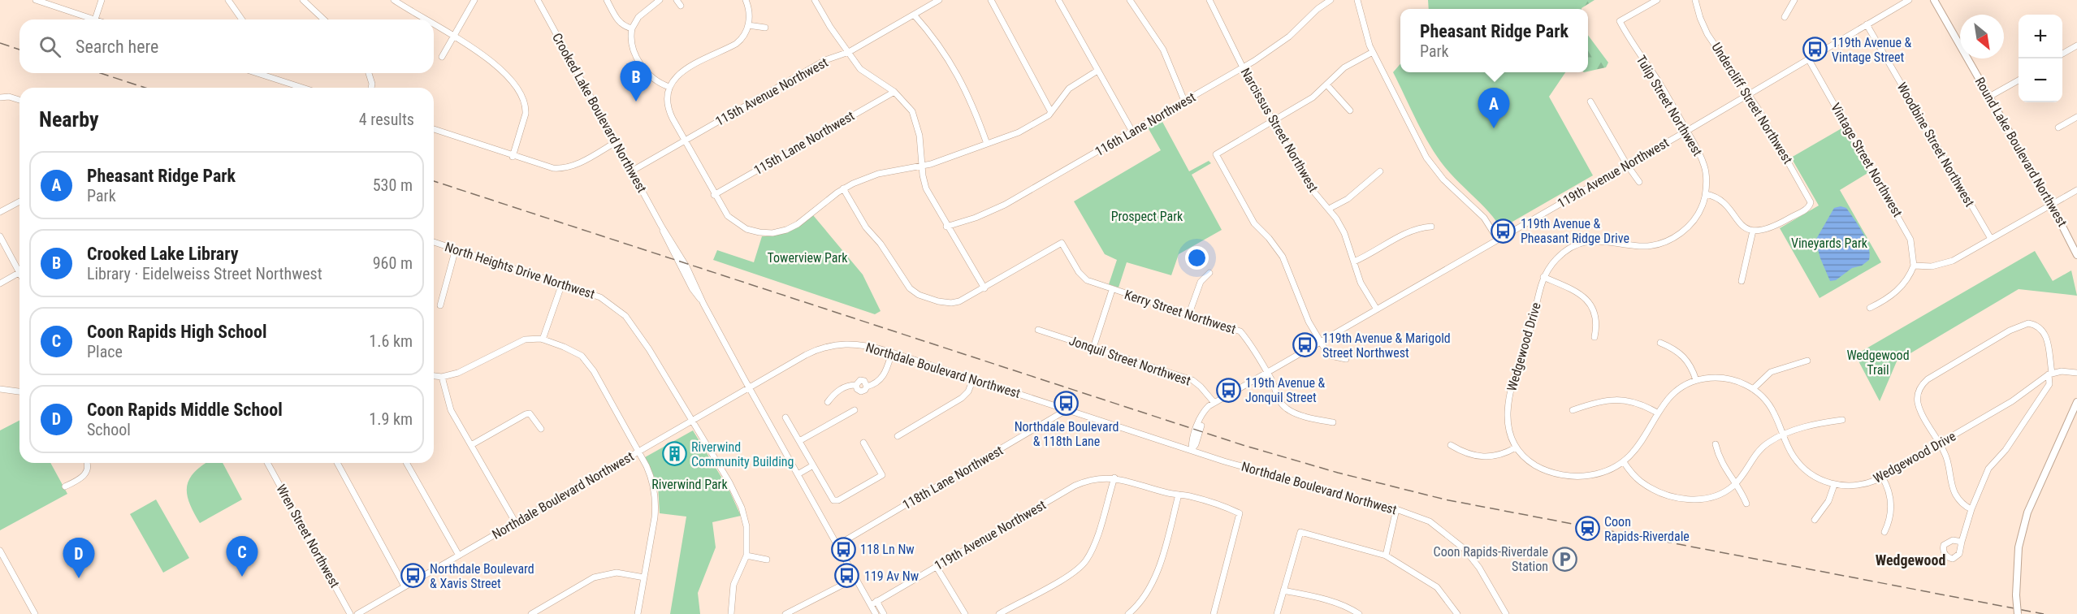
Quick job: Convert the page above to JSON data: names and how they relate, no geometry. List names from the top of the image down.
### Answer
{
  "streets": {
    "main road": ["Round Lake Boulevard Northwest"],
    "street": [
      "115th Avenue Northwest",
      "Undercliff Street Northwest",
      "Tulip Street Northwest",
      "Crooked Lake Boulevard Northwest",
      "116th Lane Northwest",
      "Narcissus Street Northwest",
      "115th Lane Northwest",
      "Woodbine Street Northwest",
      "Vintage Street Northwest",
      "119th Avenue Northwest",
      "North Heights Drive Northwest",
      "Kerry Street Northwest",
      "Wedgewood Drive",
      "Jonquil Street Northwest",
      "Northdale Boulevard Northwest",
      "118th Lane Northwest",
      "Wren Street Northwest"
    ]
  },
  "crossings": [
    ["115th Avenue Northwest", "Crooked Lake Boulevard Northwest"],
    ["Undercliff Street Northwest", "119th Avenue Northwest"],
    ["Tulip Street Northwest", "119th Avenue Northwest"],
    ["Tulip Street Northwest", "Wedgewood Drive"],
    ["Crooked Lake Boulevard Northwest", "119th Avenue Northwest"],
    ["Crooked Lake Boulevard Northwest", "Northdale Boulevard Northwest"],
    ["Crooked Lake Boulevard Northwest", "118th Lane Northwest"],
    ["116th Lane Northwest", "Narcissus Street Northwest"],
    ["Narcissus Street Northwest", "119th Avenue Northwest"],
    ["Woodbine Street Northwest", "119th Avenue Northwest"],
    ["Vintage Street Northwest", "119th Avenue Northwest"],
    ["119th Avenue Northwest", "Kerry Street Northwest"],
    ["119th Avenue Northwest", "Jonquil Street Northwest"],
    ["119th Avenue Northwest", "Northdale Boulevard Northwest"],
    ["North Heights Drive Northwest", "Northdale Boulevard Northwest"],
    ["Northdale Boulevard Northwest", "118th Lane Northwest"]
  ],
  "districts": ["Wedgewood"],
  "parks": [
    "Prospect Park",
    "Vineyards Park",
    "Towerview Park",
    "Wedgewood Trail",
    "Riverwind Park"
  ],
  "places": {
    "bus stop": [
      "119th Avenue & Vintage Street",
      "119th Avenue & Pheasant Ridge Drive",
      "119th Avenue & Marigold Street Northwest",
      "119th Avenue & Jonquil Street",
      "Northdale Boulevard & 118th Lane",
      "118 Ln Nw",
      "Northdale Boulevard & Xavis Street",
      "119 Av Nw"
    ],
    "building": ["Riverwind Community Building"],
    "station": ["Coon Rapids-Riverdale"],
    "parking": ["Coon Rapids-Riverdale Station"]
  },
  "north": "bottom right",
  "page": {
    "popup": ["Pheasant Ridge Park", "Park"],
    "map_buttons": ["+", "−"],
    "search": "Search here",
    "pins": [
      "B",
      "A",
      "C",
      "D"
    ],
    "heading": ["Nearby", "4 results"],
    "list": [
      {
        "mark": "A",
        "name": "Pheasant Ridge Park",
        "note": "Park",
        "value": "530 m"
      },
      {
        "mark": "B",
        "name": "Crooked Lake Library",
        "note": "Library · Eidelweiss Street Northwest",
        "value": "960 m"
      },
      {
        "mark": "C",
        "name": "Coon Rapids High School",
        "note": "Place",
        "value": "1.6 km"
      },
      {
        "mark": "D",
        "name": "Coon Rapids Middle School",
        "note": "School",
        "value": "1.9 km"
      }
    ]
  }
}
